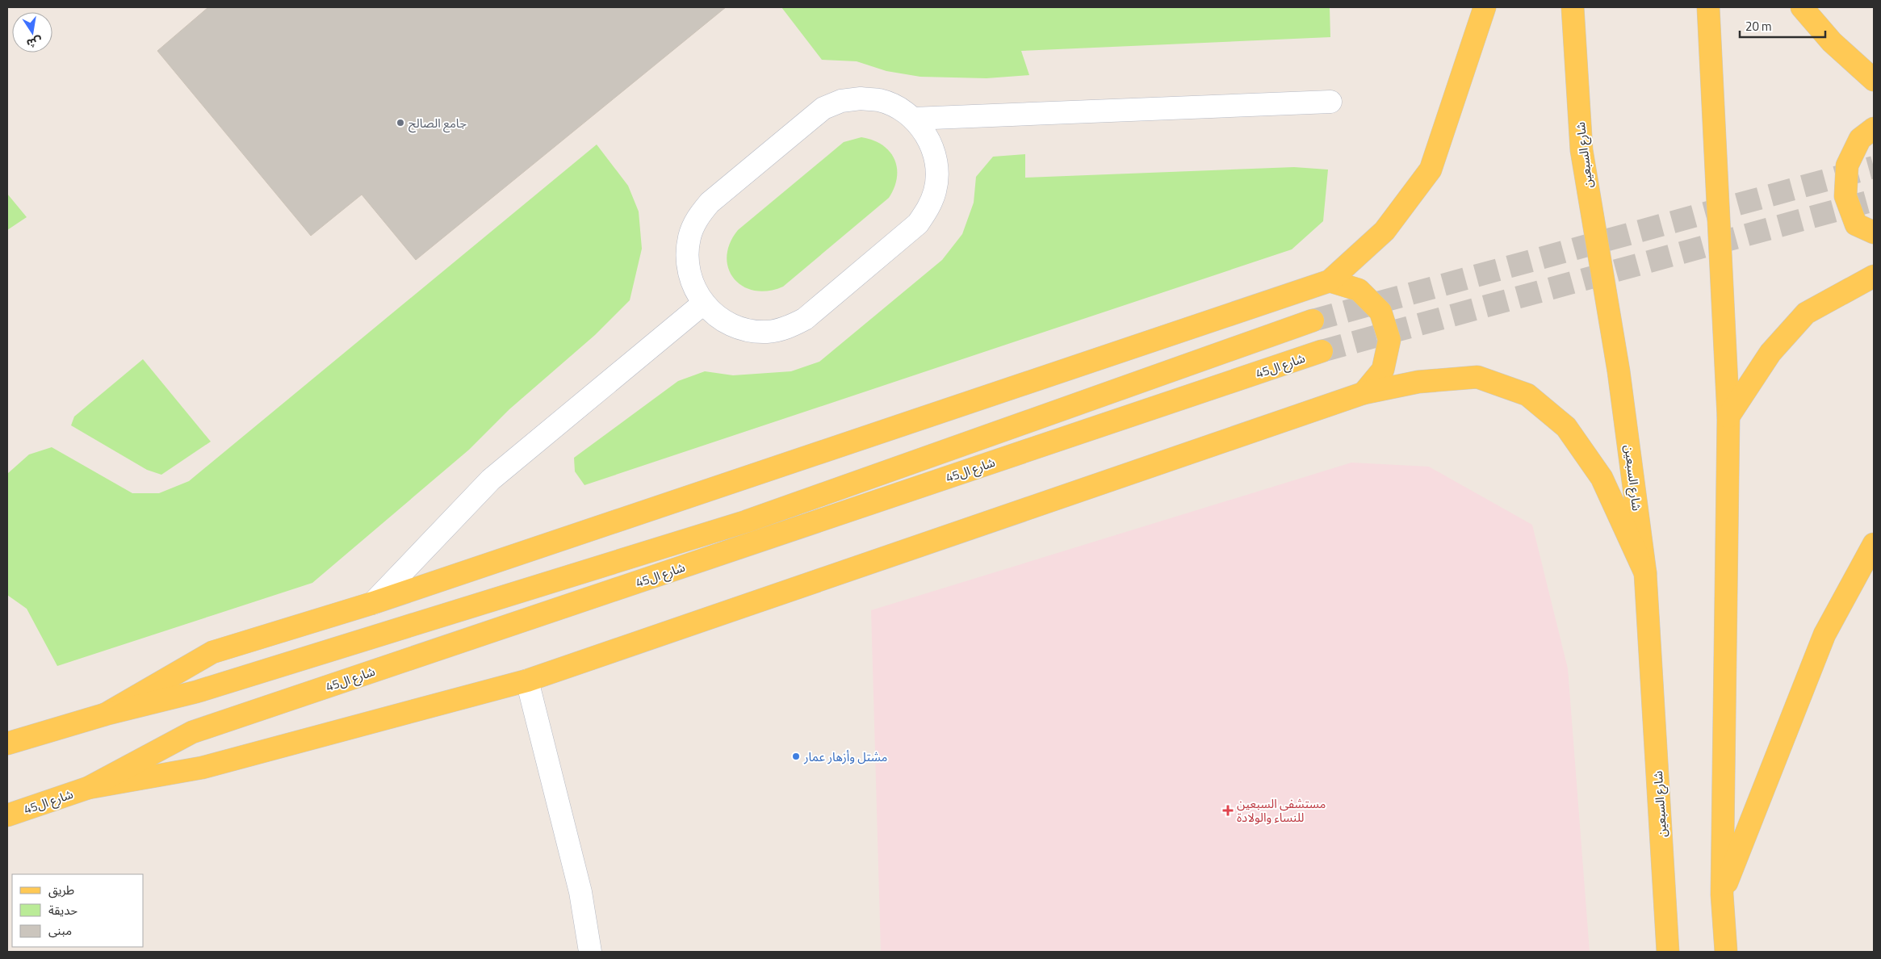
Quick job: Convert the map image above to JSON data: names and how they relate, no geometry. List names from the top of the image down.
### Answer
{
  "streets": {
    "main road": ["شارع السبعين", "شارع ال45"]
  },
  "places": {
    "other": ["جامع الصالح", "مشتل وأزهار عمار"],
    "health": ["مستشفى السبعين للنساء والولادة"]
  },
  "legend": ["طريق", "حديقة", "مبنى"],
  "scale_bar": "20 m",
  "north": "bottom"
}
